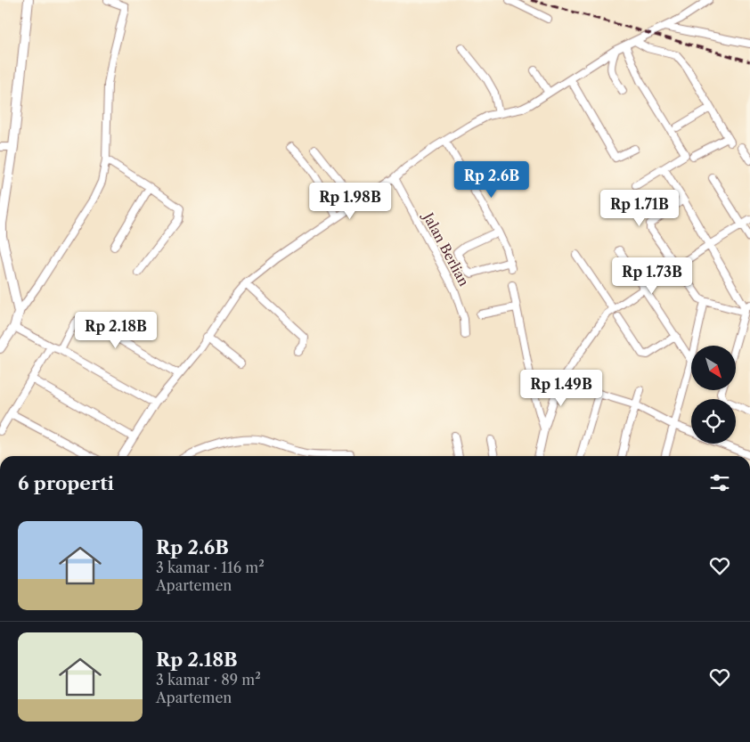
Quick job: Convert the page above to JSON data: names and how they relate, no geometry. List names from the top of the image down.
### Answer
{
  "streets": {
    "street": ["Jalan Berlian"]
  },
  "north": "bottom right",
  "page": {
    "price": [
      "Rp 2.6B",
      "Rp 1.98B",
      "Rp 1.71B",
      "Rp 1.73B",
      "Rp 2.18B",
      "Rp 1.49B"
    ],
    "heading": "6 properti",
    "list": [
      {
        "name": "Rp 2.6B",
        "note": "3 kamar · 116 m² · Apartemen"
      },
      {
        "name": "Rp 2.18B",
        "note": "3 kamar · 89 m² · Apartemen"
      }
    ]
  }
}
